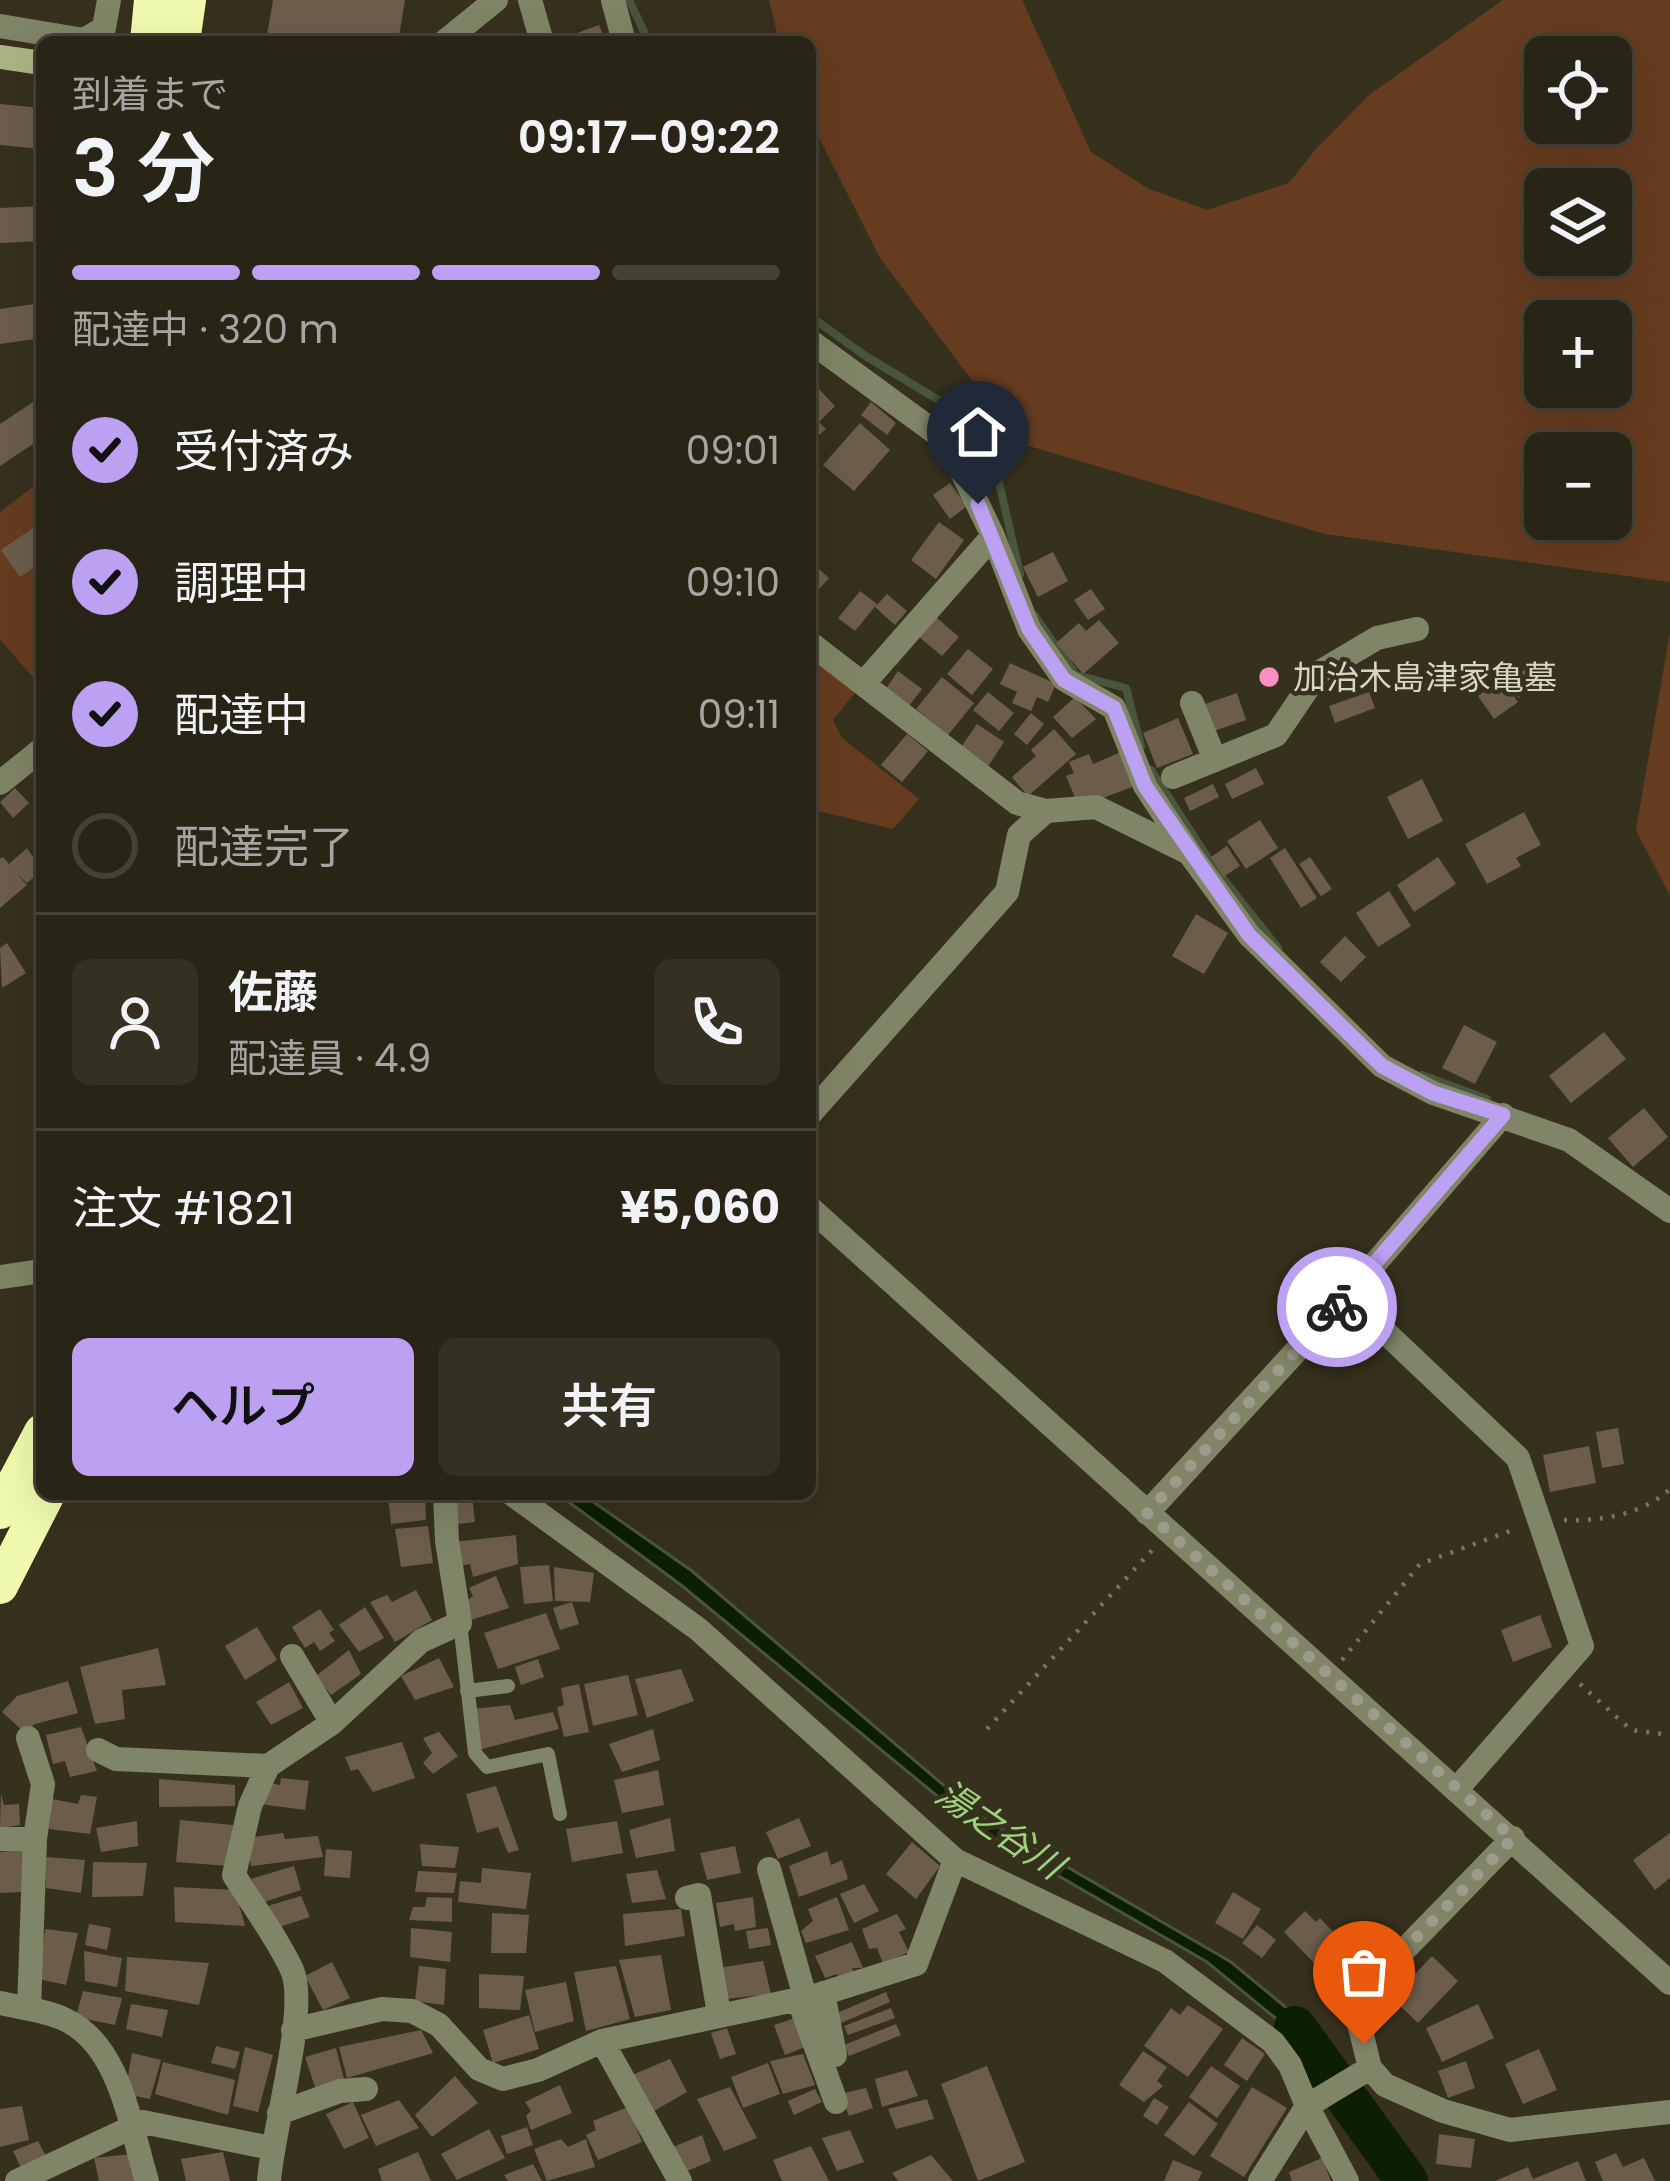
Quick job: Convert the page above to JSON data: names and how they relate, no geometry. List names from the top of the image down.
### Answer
{
  "water": ["湯之谷川"],
  "places": ["加治木島津家亀墓"],
  "page": {
    "map_buttons": ["+", "−"],
    "heading": ["3 分", "到着まで", "09:17–09:22"],
    "panel": [
      "佐藤",
      "配達員 · 4.9",
      "注文 #1821",
      "¥5,060"
    ],
    "bar": "配達中 · 320 m",
    "list": [
      ["受付済み", "09:01"],
      ["調理中", "09:10"],
      ["配達中", "09:11"],
      "配達完了"
    ],
    "buttons": ["ヘルプ", "共有"]
  }
}
